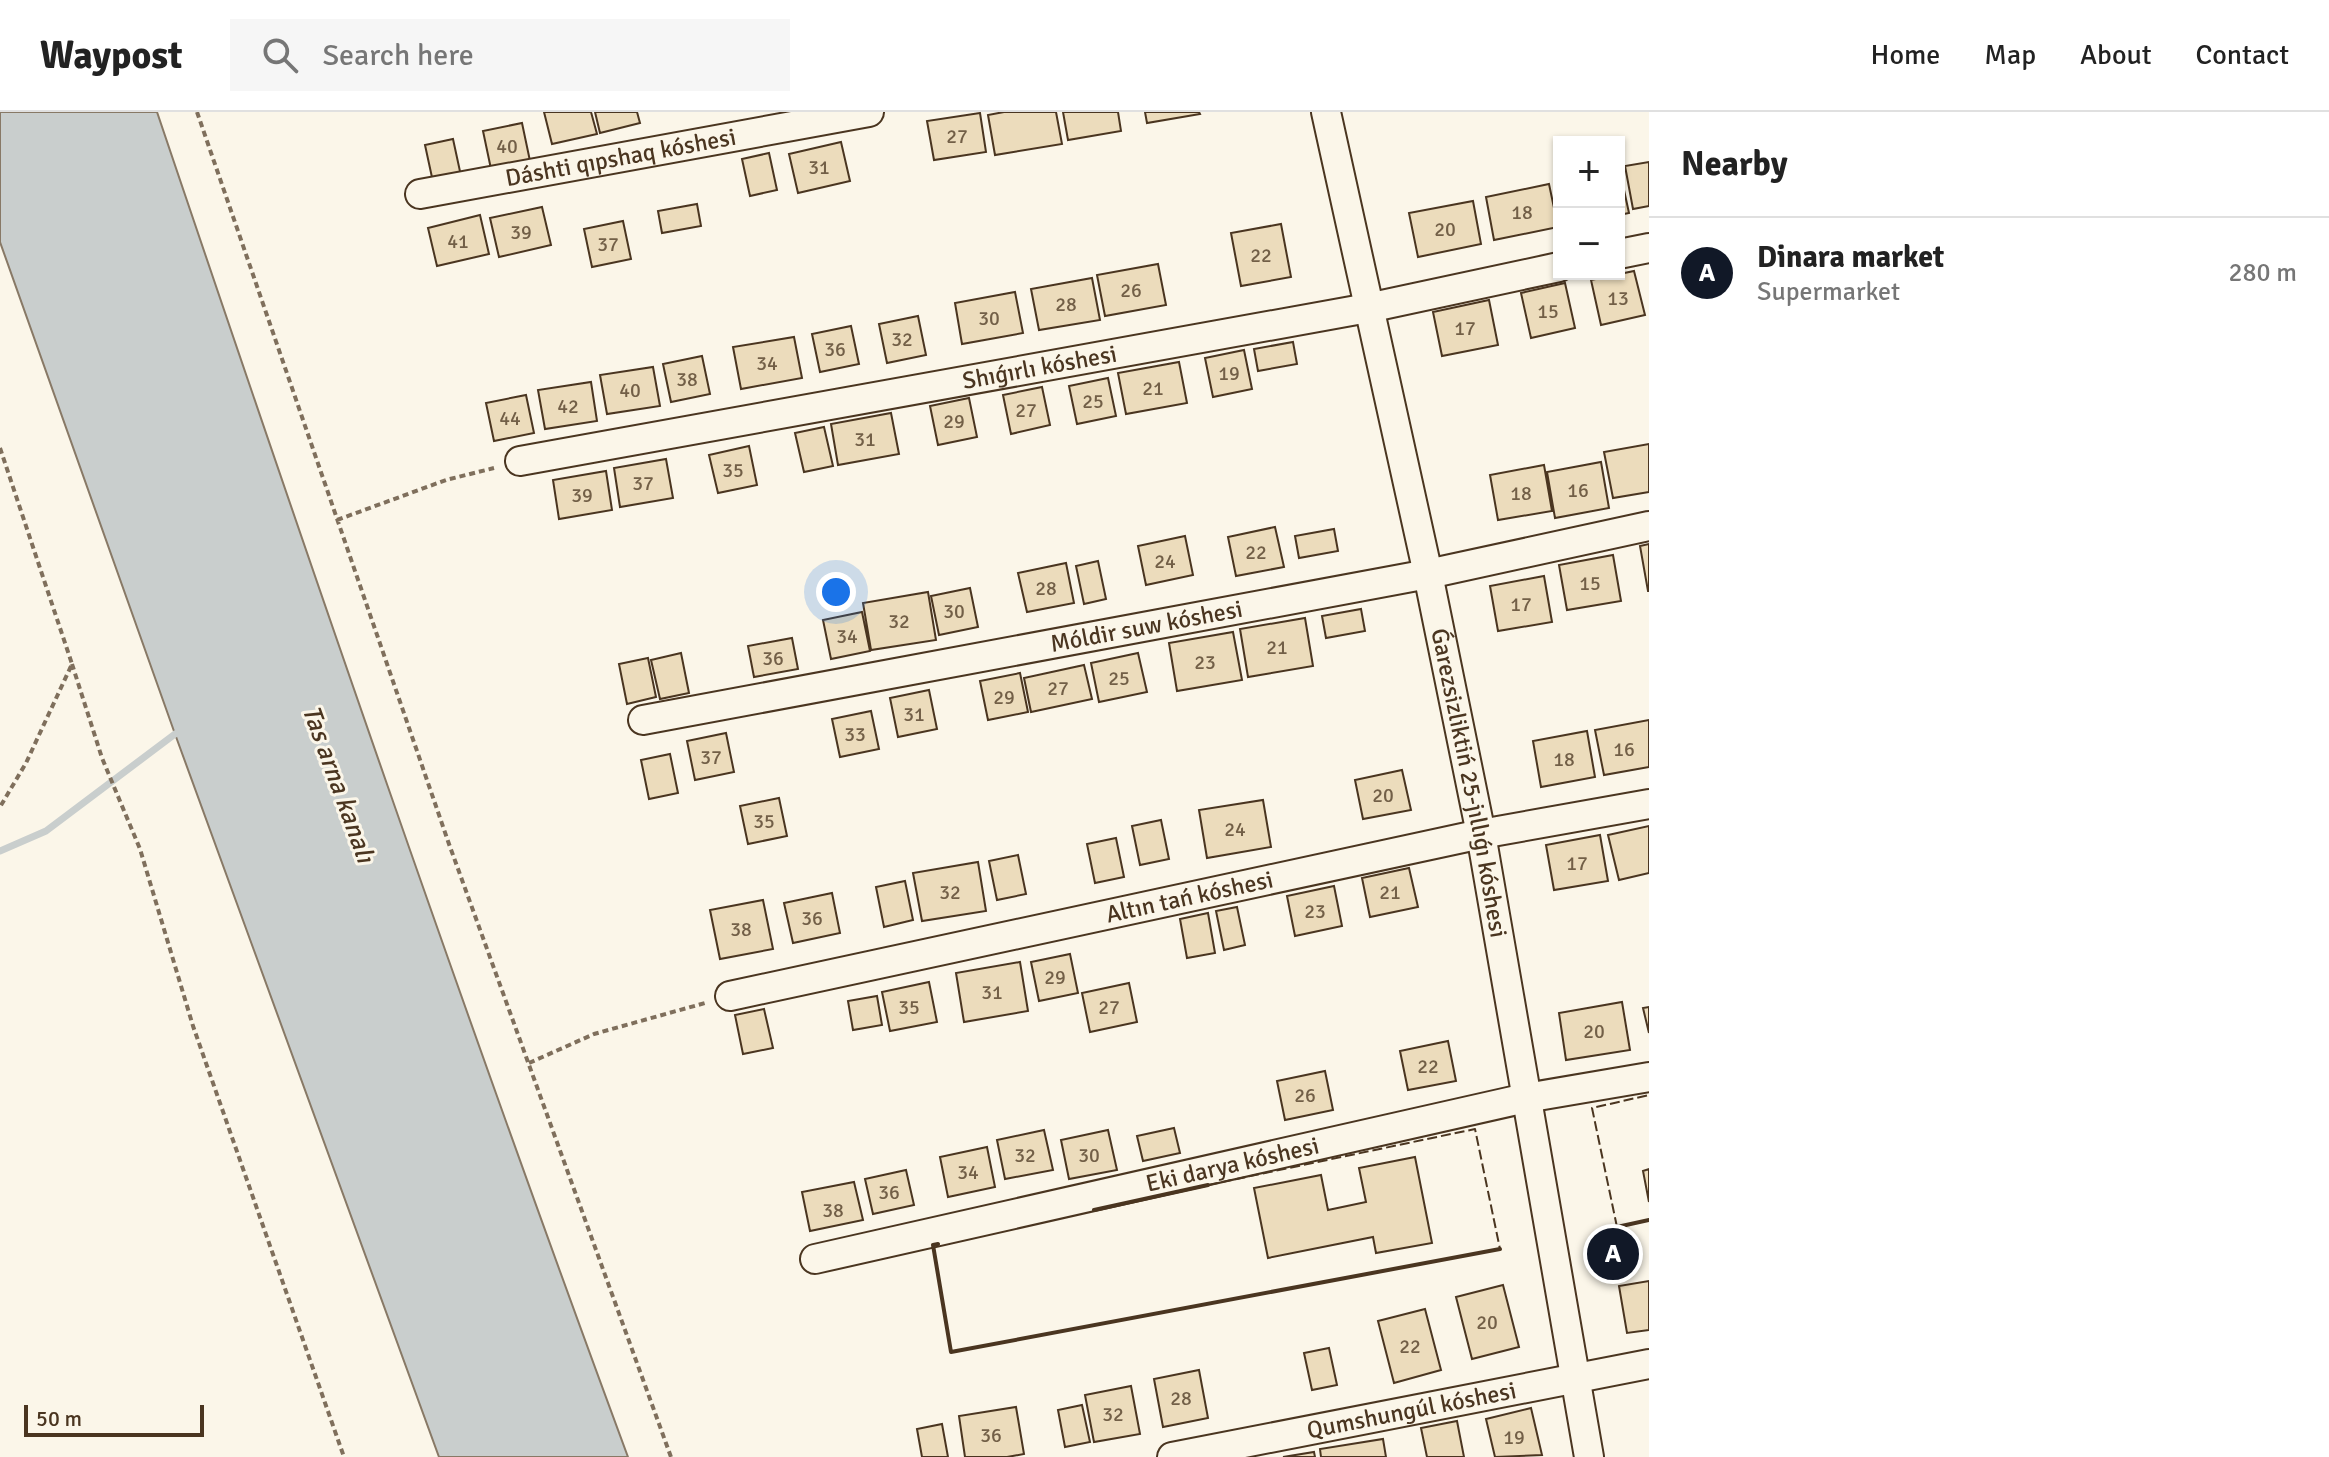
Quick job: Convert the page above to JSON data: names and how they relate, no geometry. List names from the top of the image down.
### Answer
{
  "streets": {
    "street": [
      "Dáshti qıpshaq kóshesi",
      "Shıǵırlı kóshesi",
      "Móldir suw kóshesi",
      "Ǵarezsizliktiń 25-jıllıǵı kóshesi",
      "Altın tań kóshesi",
      "Eki darya kóshesi",
      "Qumshungúl kóshesi"
    ]
  },
  "crossings": [
    ["Shıǵırlı kóshesi", "Ǵarezsizliktiń 25-jıllıǵı kóshesi"],
    ["Móldir suw kóshesi", "Ǵarezsizliktiń 25-jıllıǵı kóshesi"],
    ["Ǵarezsizliktiń 25-jıllıǵı kóshesi", "Altın tań kóshesi"],
    ["Ǵarezsizliktiń 25-jıllıǵı kóshesi", "Eki darya kóshesi"],
    ["Ǵarezsizliktiń 25-jıllıǵı kóshesi", "Qumshungúl kóshesi"]
  ],
  "water": ["Tas arna kanalı"],
  "house_numbers": [
    "27",
    "40",
    "31",
    "18",
    "20",
    "39",
    "41",
    "37",
    "22",
    "26",
    "13",
    "28",
    "15",
    "30",
    "17",
    "32",
    "36",
    "34",
    "19",
    "38",
    "21",
    "40",
    "25",
    "42",
    "27",
    "44",
    "29",
    "31",
    "35",
    "37",
    "16",
    "18",
    "39",
    "22",
    "24",
    "15",
    "28",
    "17",
    "30",
    "32",
    "34",
    "21",
    "36",
    "23",
    "25",
    "27",
    "29",
    "31",
    "33",
    "16",
    "37",
    "18",
    "20",
    "35",
    "24",
    "17",
    "32",
    "21",
    "23",
    "36",
    "38",
    "29",
    "31",
    "35",
    "27",
    "20",
    "22",
    "26",
    "32",
    "30",
    "34",
    "36",
    "38",
    "20",
    "22",
    "28",
    "32",
    "36",
    "19"
  ],
  "scale_bar": "50 m",
  "page": {
    "header": "Waypost",
    "search": "Search here",
    "nav": [
      "Home",
      "Map",
      "About",
      "Contact"
    ],
    "heading": "Nearby",
    "map_buttons": ["+", "−"],
    "list": [
      {
        "mark": "A",
        "name": "Dinara market",
        "note": "Supermarket",
        "value": "280 m"
      }
    ],
    "pins": "A",
    "scale": "50 m"
  }
}
